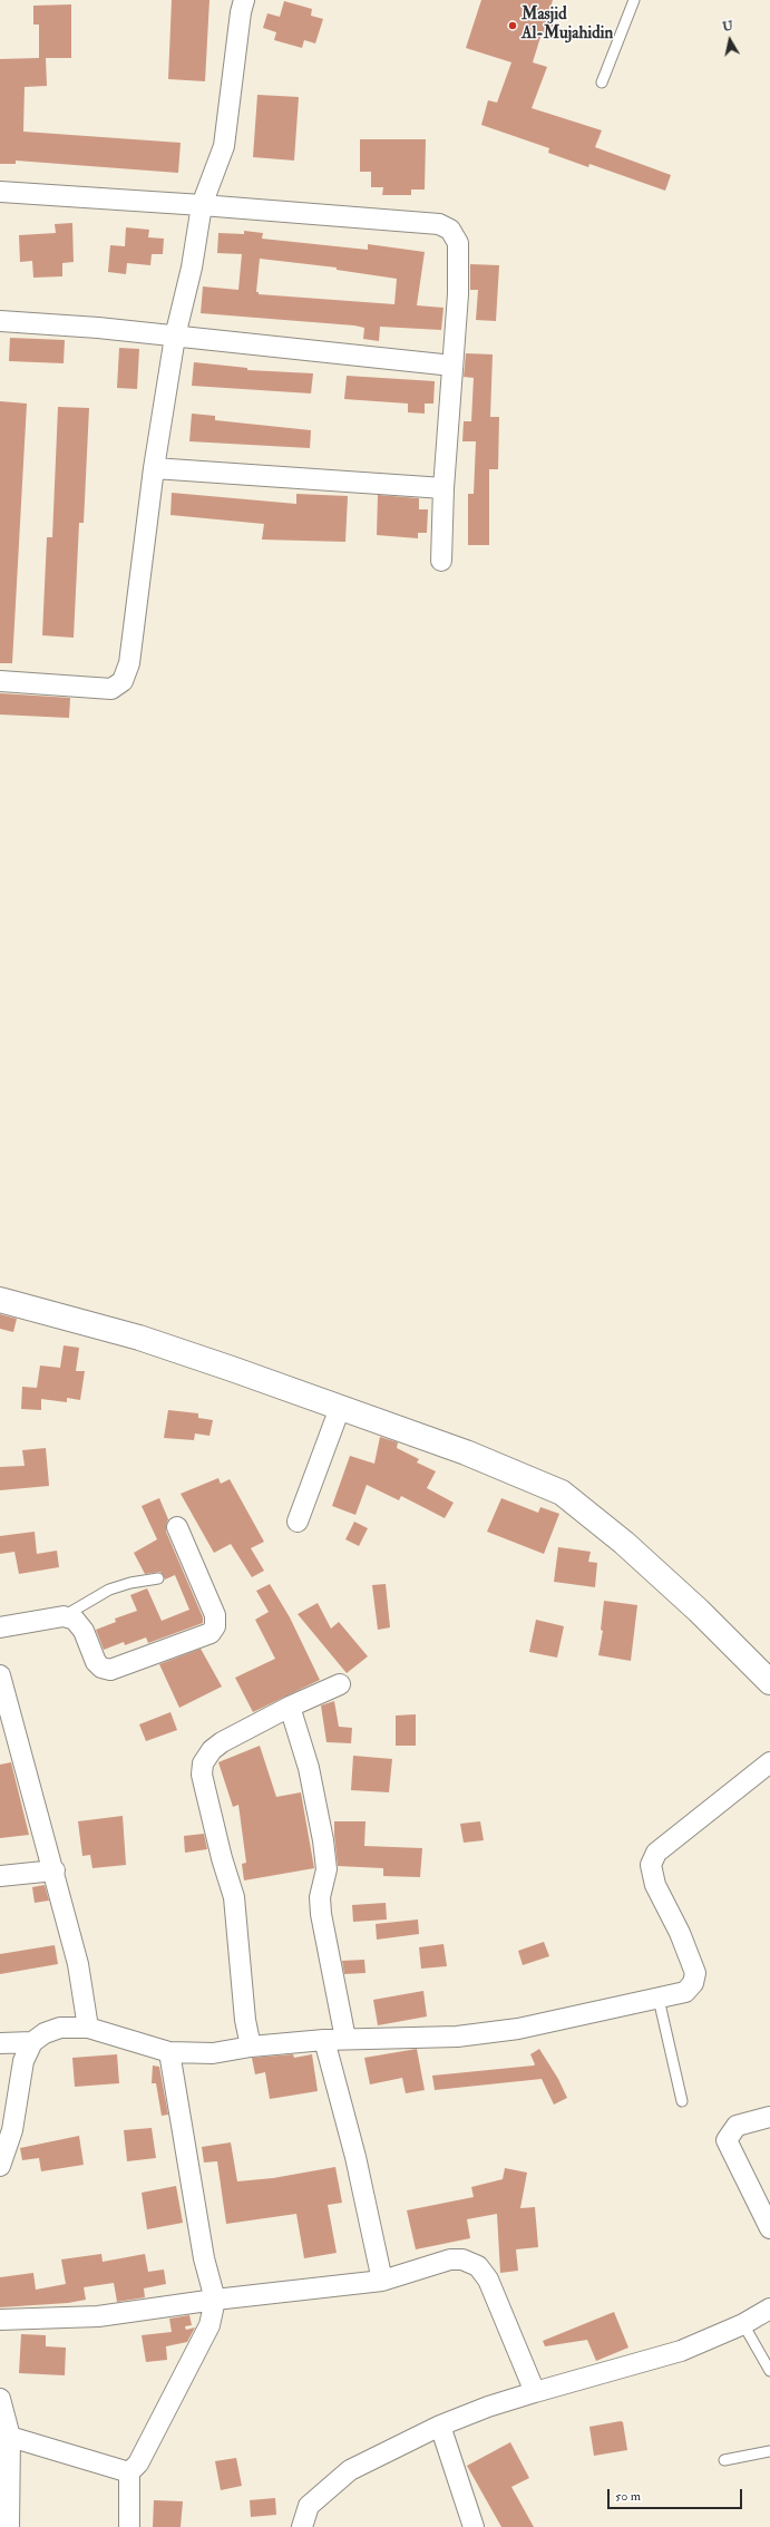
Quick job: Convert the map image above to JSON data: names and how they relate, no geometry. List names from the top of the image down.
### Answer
{
  "places": ["Masjid Al-Mujahidin"],
  "scale_bar": "50 m",
  "north": "top"
}
